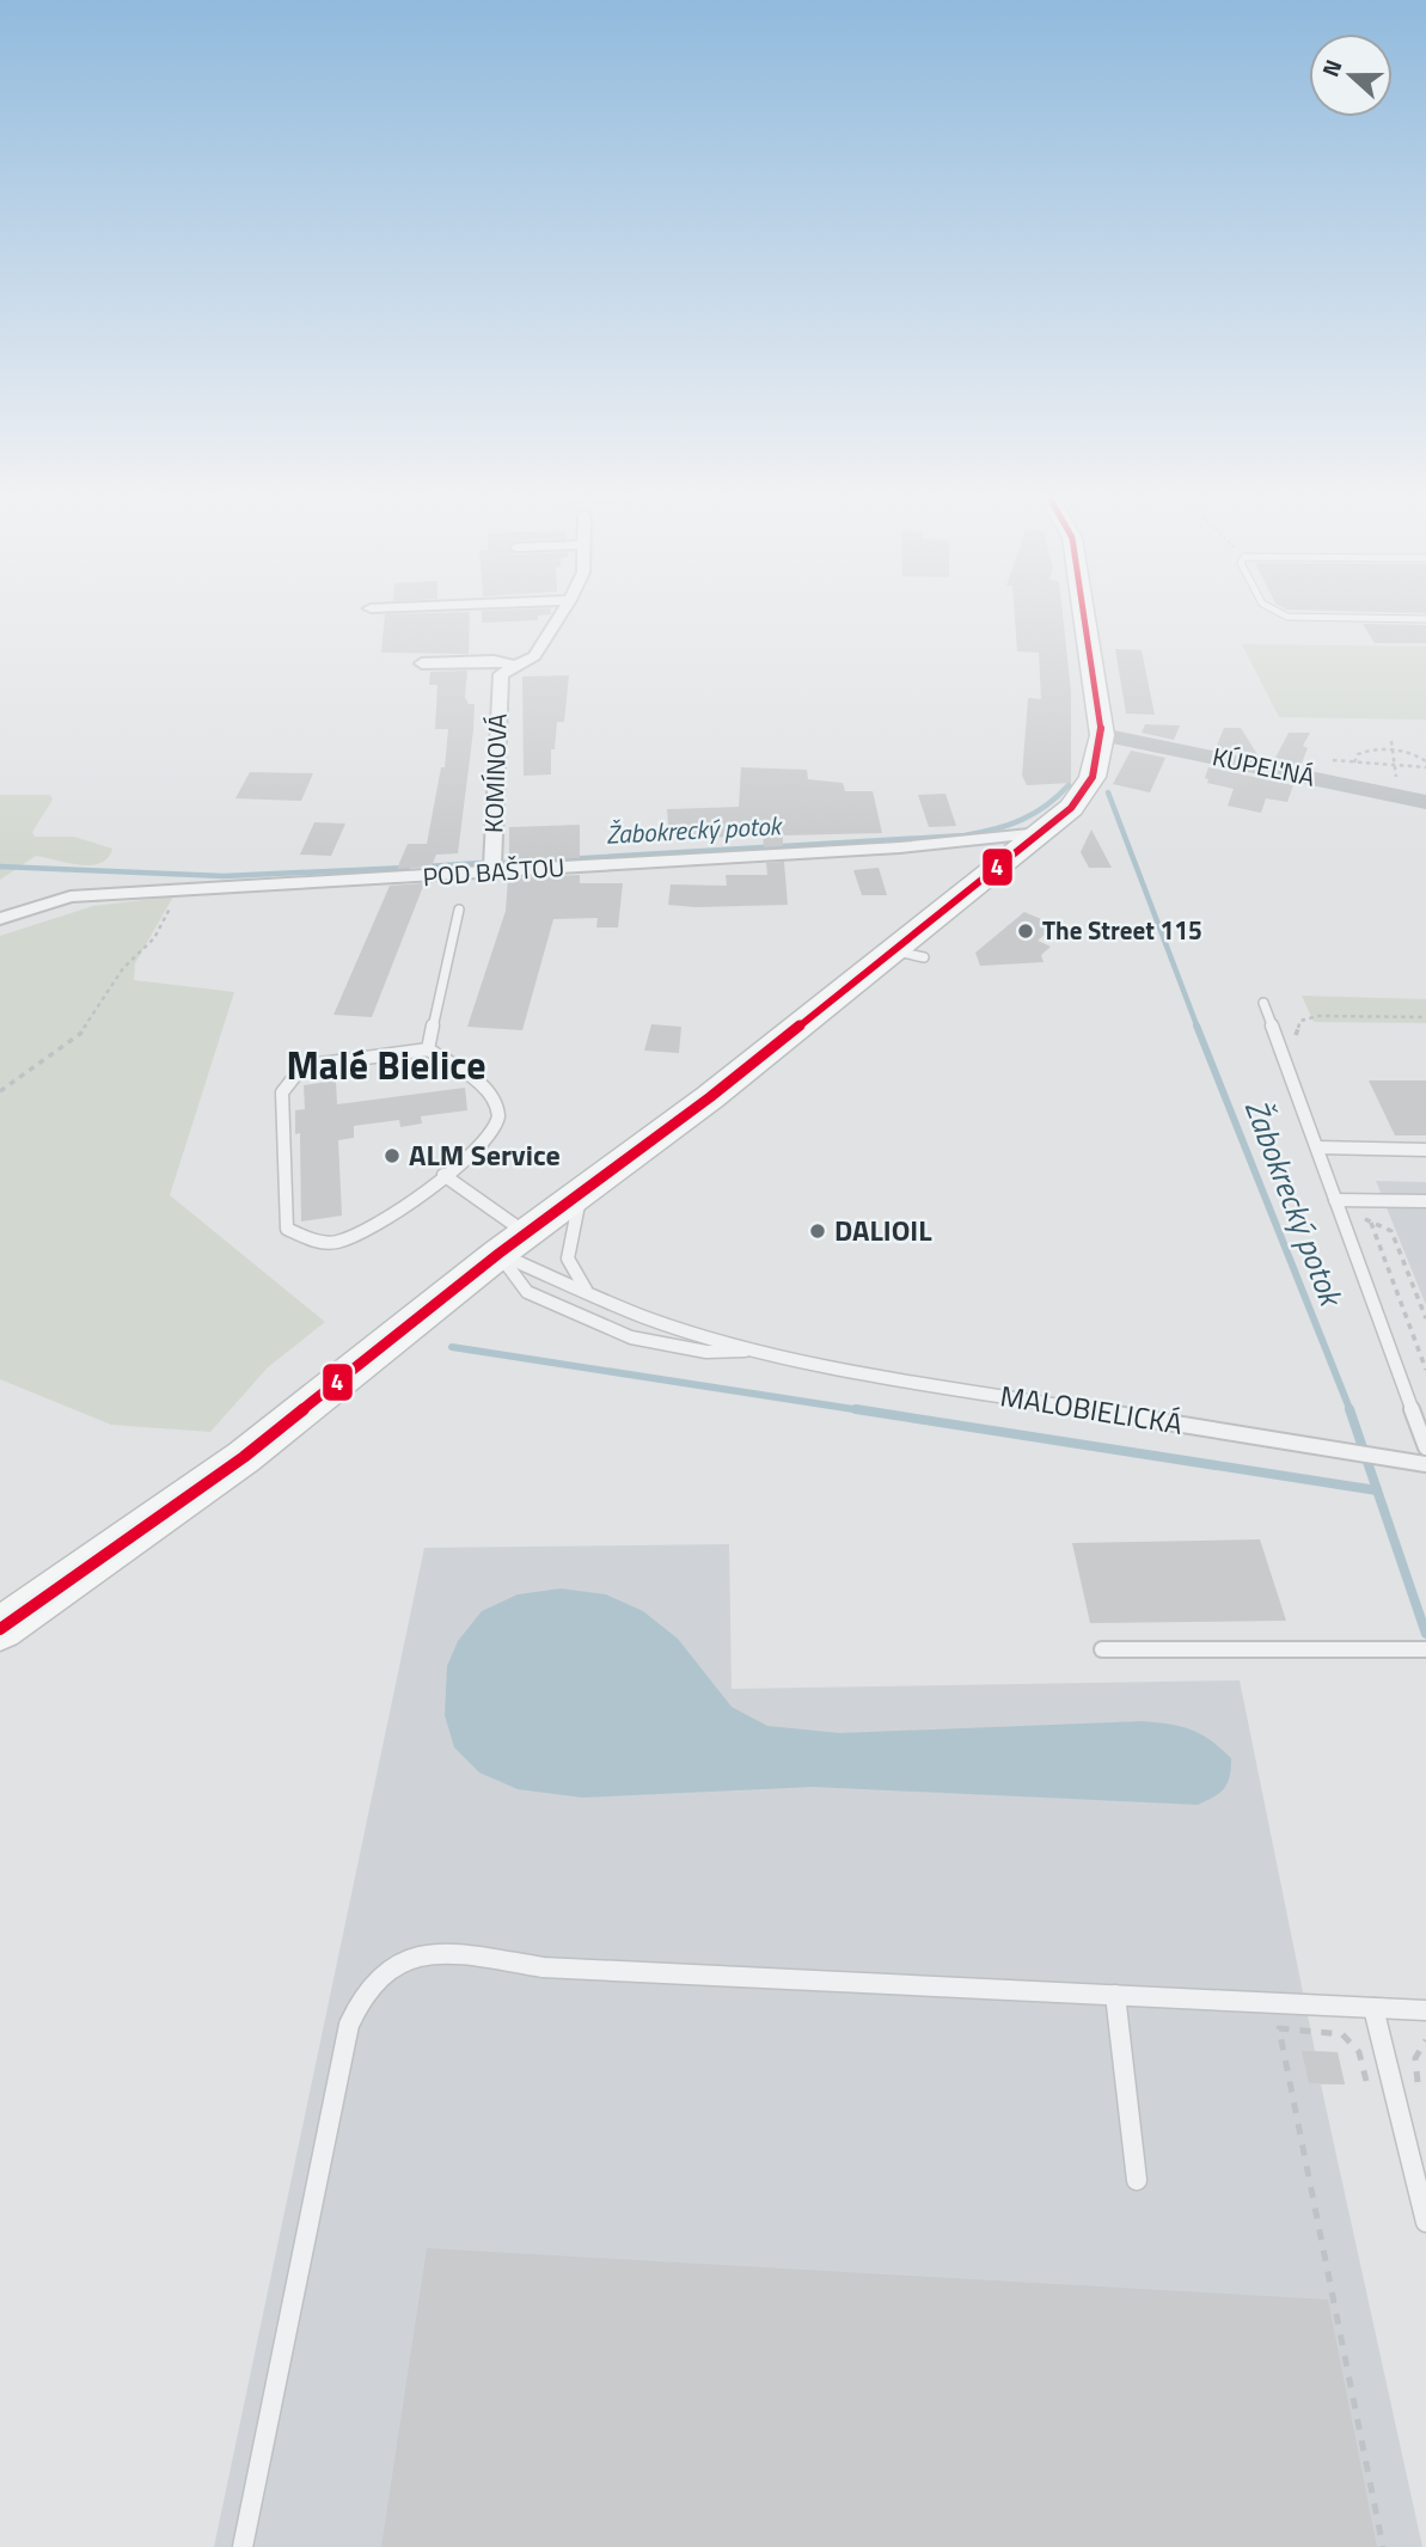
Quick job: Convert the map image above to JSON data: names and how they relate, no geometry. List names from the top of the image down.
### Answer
{
  "streets": {
    "street": ["KÚPEĽNÁ", "KOMÍNOVÁ", "POD BAŠTOU"],
    "lane": ["MALOBIELICKÁ"]
  },
  "crossings": [
    ["KOMÍNOVÁ", "POD BAŠTOU"]
  ],
  "districts": ["Malé Bielice"],
  "water": ["Žabokrecký potok"],
  "places": ["The Street 115", "ALM Service", "DALIOIL"],
  "lines": ["transit line 4"],
  "north": "left"
}
